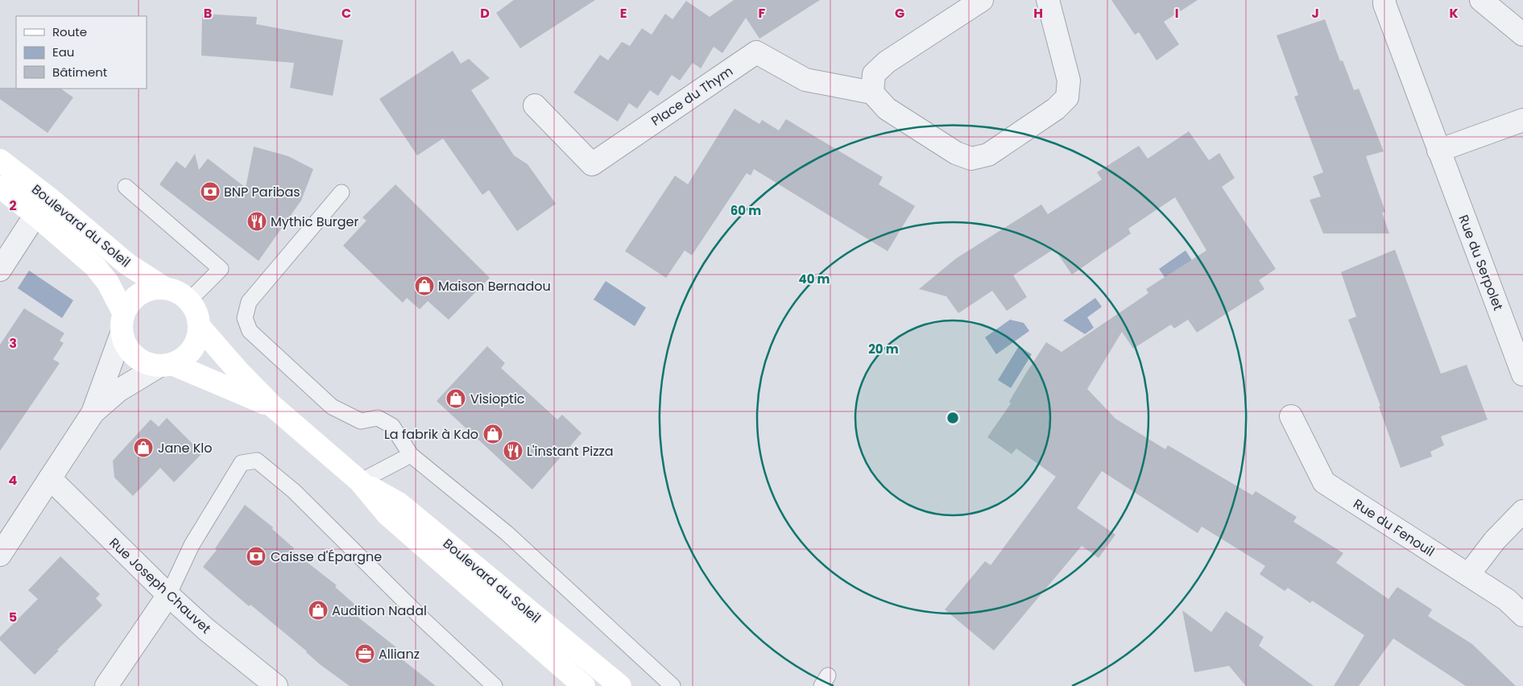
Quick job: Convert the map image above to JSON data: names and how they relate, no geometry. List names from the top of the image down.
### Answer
{
  "streets": {
    "main road": ["Boulevard du Soleil"],
    "street": [
      "Place du Thym",
      "Rue du Serpolet",
      "Rue du Fenouil",
      "Rue Joseph Chauvet"
    ]
  },
  "places": {
    "bank": ["BNP Paribas", "Caisse d'Épargne"],
    "restaurant": ["Mythic Burger", "L'instant Pizza"],
    "shop": [
      "Maison Bernadou",
      "Visioptic",
      "La fabrik à Kdo",
      "Jane Klo",
      "Audition Nadal"
    ],
    "office": ["Allianz"]
  },
  "legend": ["Route", "Eau", "Bâtiment"],
  "grid": {
    "columns": [
      "B",
      "C",
      "D",
      "E",
      "F",
      "G",
      "H",
      "I",
      "J",
      "K"
    ],
    "rows": [
      "2",
      "3",
      "4",
      "5"
    ]
  },
  "rings": ["60 m", "40 m", "20 m"]
}
